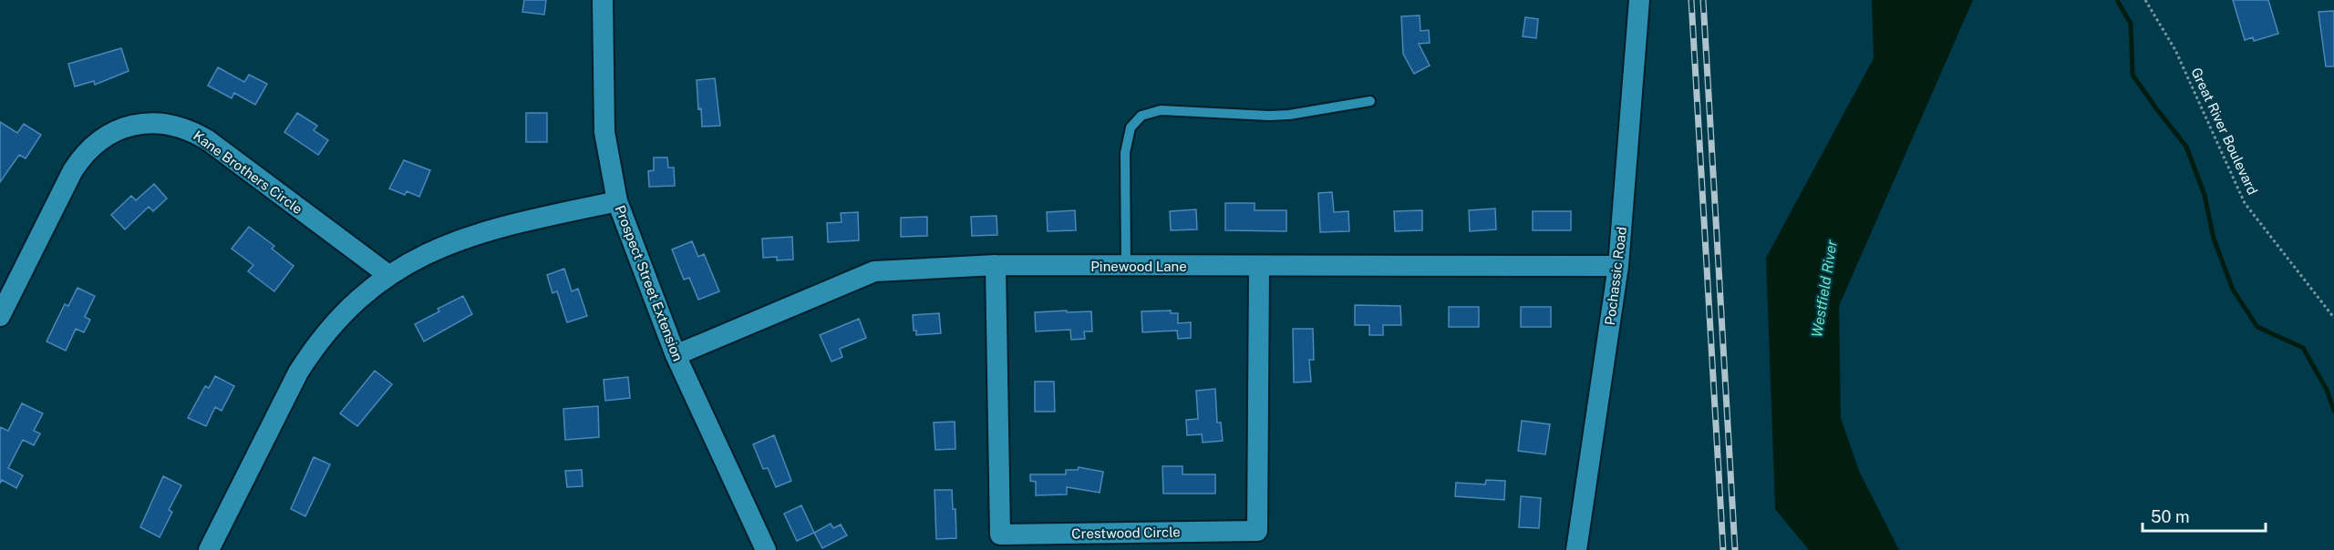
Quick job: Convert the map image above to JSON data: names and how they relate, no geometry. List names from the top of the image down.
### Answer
{
  "streets": {
    "street": [
      "Kane Brothers Circle",
      "Pinewood Lane",
      "Pochassic Road",
      "Prospect Street Extension",
      "Crestwood Circle"
    ],
    "path": ["Great River Boulevard"]
  },
  "crossings": [
    ["Pinewood Lane", "Pochassic Road"],
    ["Pinewood Lane", "Prospect Street Extension"],
    ["Pinewood Lane", "Crestwood Circle"]
  ],
  "water": ["Westfield River"],
  "scale_bar": "50 m"
}
